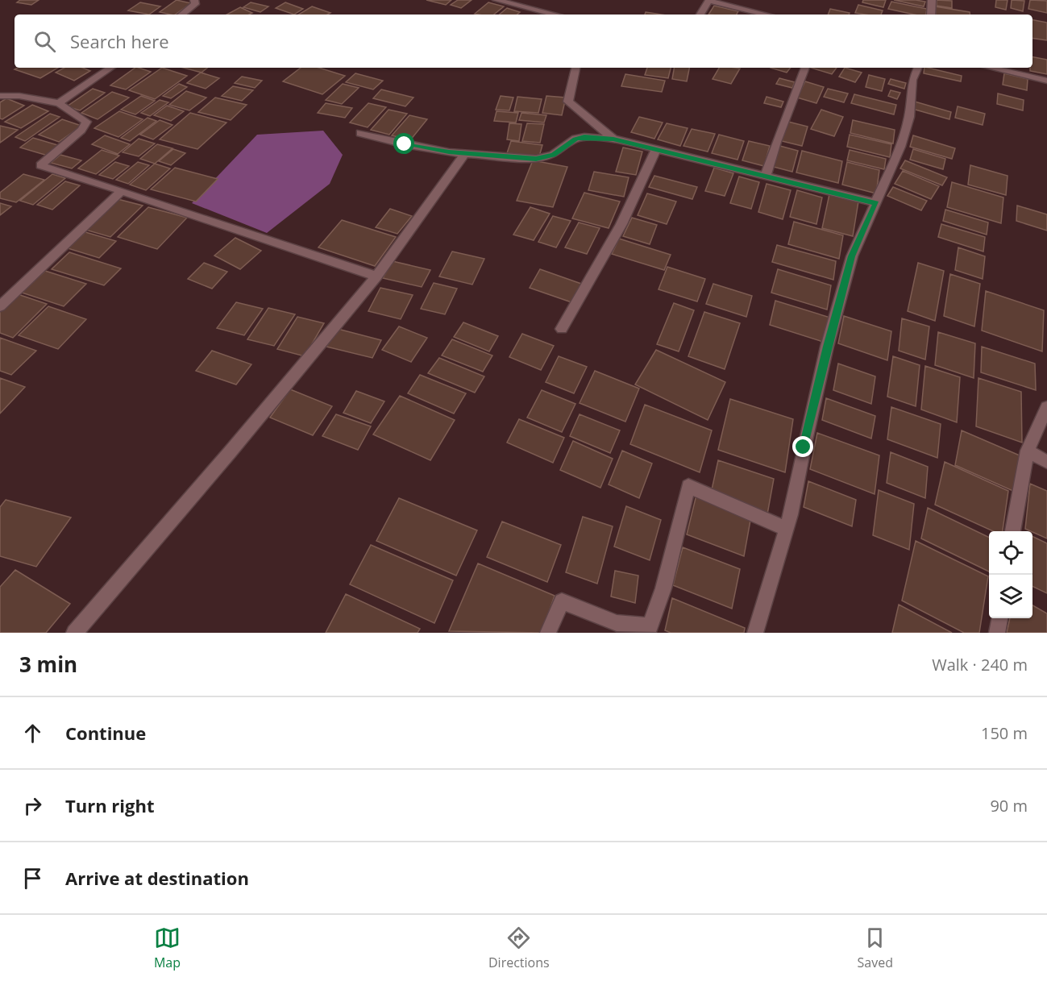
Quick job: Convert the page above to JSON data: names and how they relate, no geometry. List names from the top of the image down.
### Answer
{
  "page": {
    "search": "Search here",
    "heading": ["3 min", "Walk · 240 m"],
    "list": [
      ["Continue", "150 m"],
      ["Turn right", "90 m"],
      "Arrive at destination"
    ],
    "nav": ["Map", "Directions", "Saved"]
  }
}
